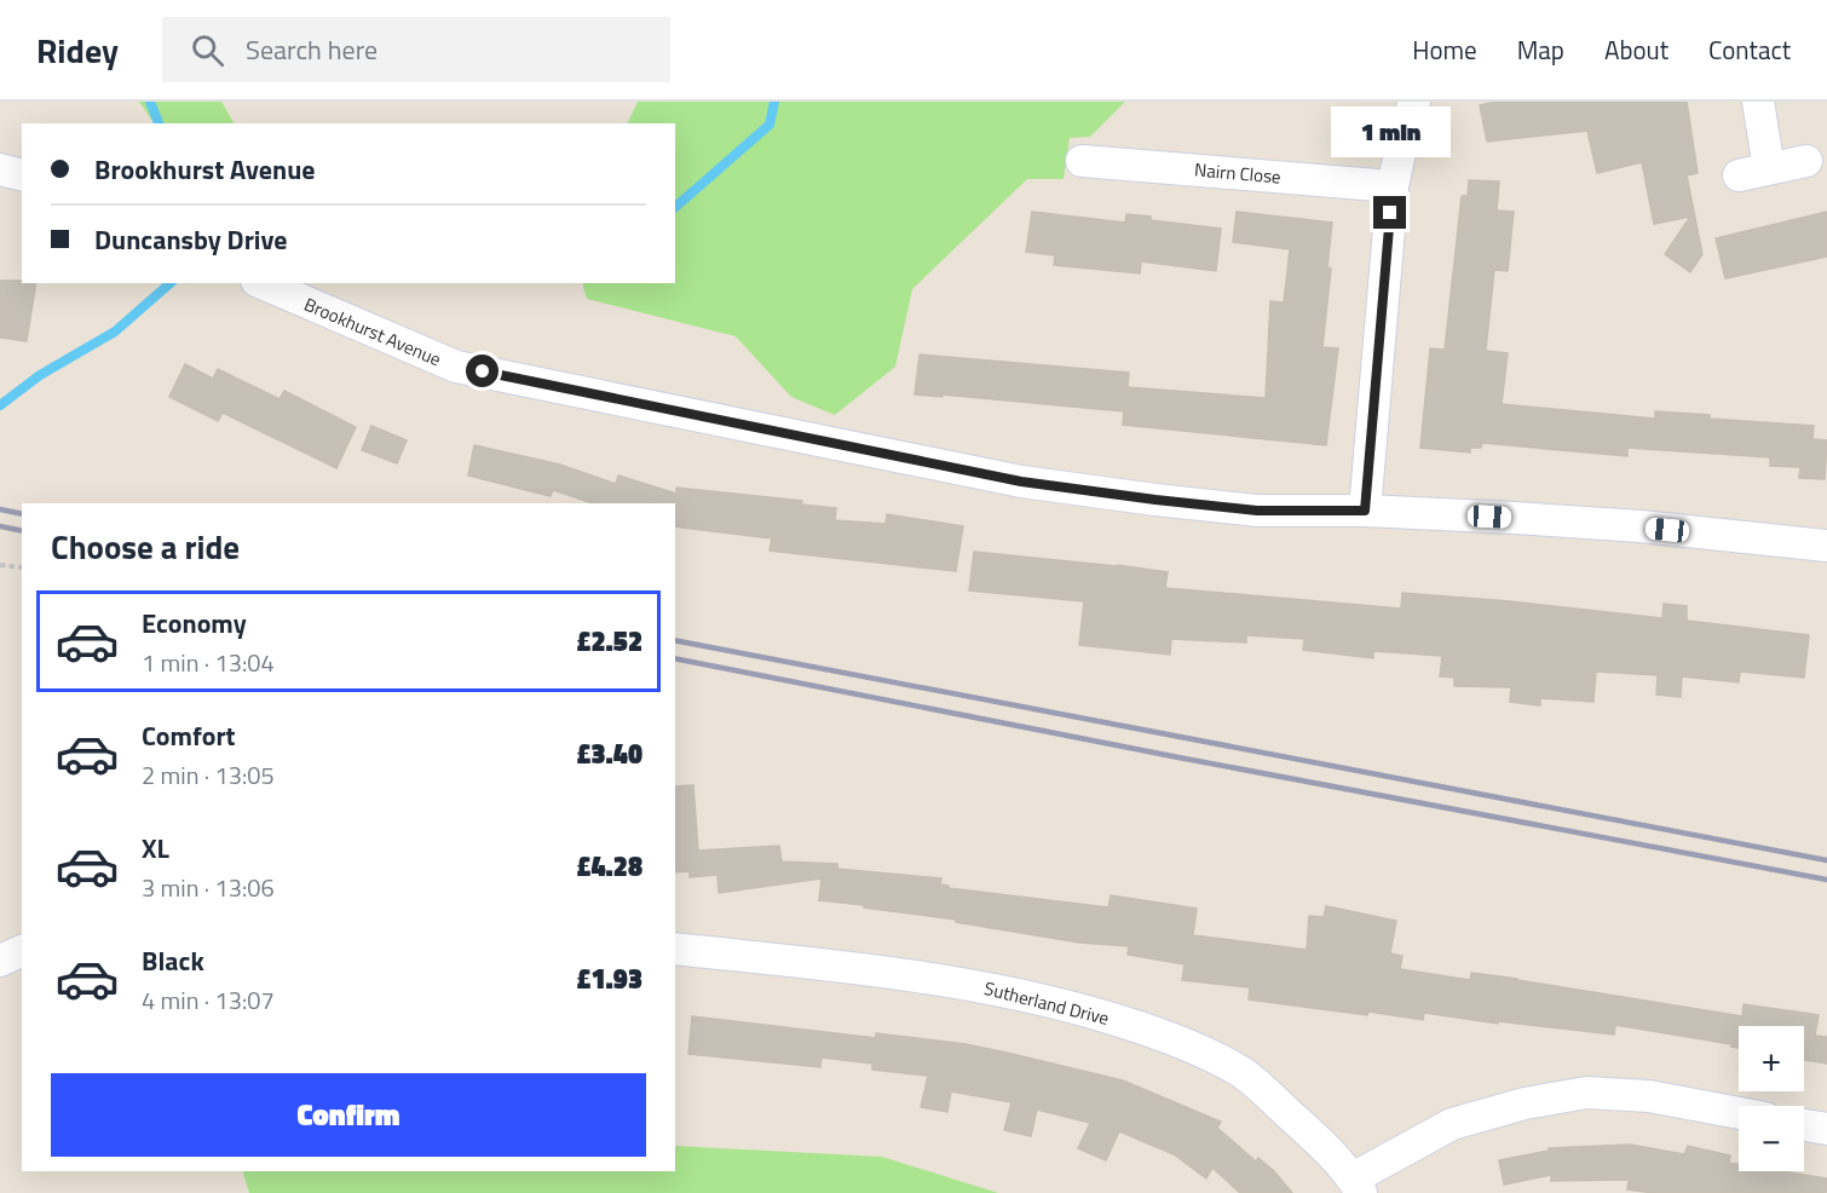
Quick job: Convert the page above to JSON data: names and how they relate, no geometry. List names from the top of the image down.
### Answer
{
  "streets": {
    "street": ["Nairn Close", "Brookhurst Avenue", "Sutherland Drive"]
  },
  "page": {
    "header": "Ridey",
    "search": "Search here",
    "nav": [
      "Home",
      "Map",
      "About",
      "Contact"
    ],
    "bubble": "1 min",
    "banner": ["Brookhurst Avenue", "Duncansby Drive"],
    "heading": "Choose a ride",
    "list": [
      {
        "name": "Economy",
        "note": "1 min · 13:04",
        "value": "£2.52"
      },
      {
        "name": "Comfort",
        "note": "2 min · 13:05",
        "value": "£3.40"
      },
      {
        "name": "XL",
        "note": "3 min · 13:06",
        "value": "£4.28"
      },
      {
        "name": "Black",
        "note": "4 min · 13:07",
        "value": "£1.93"
      }
    ],
    "map_buttons": ["+", "−"],
    "buttons": "Confirm"
  }
}
